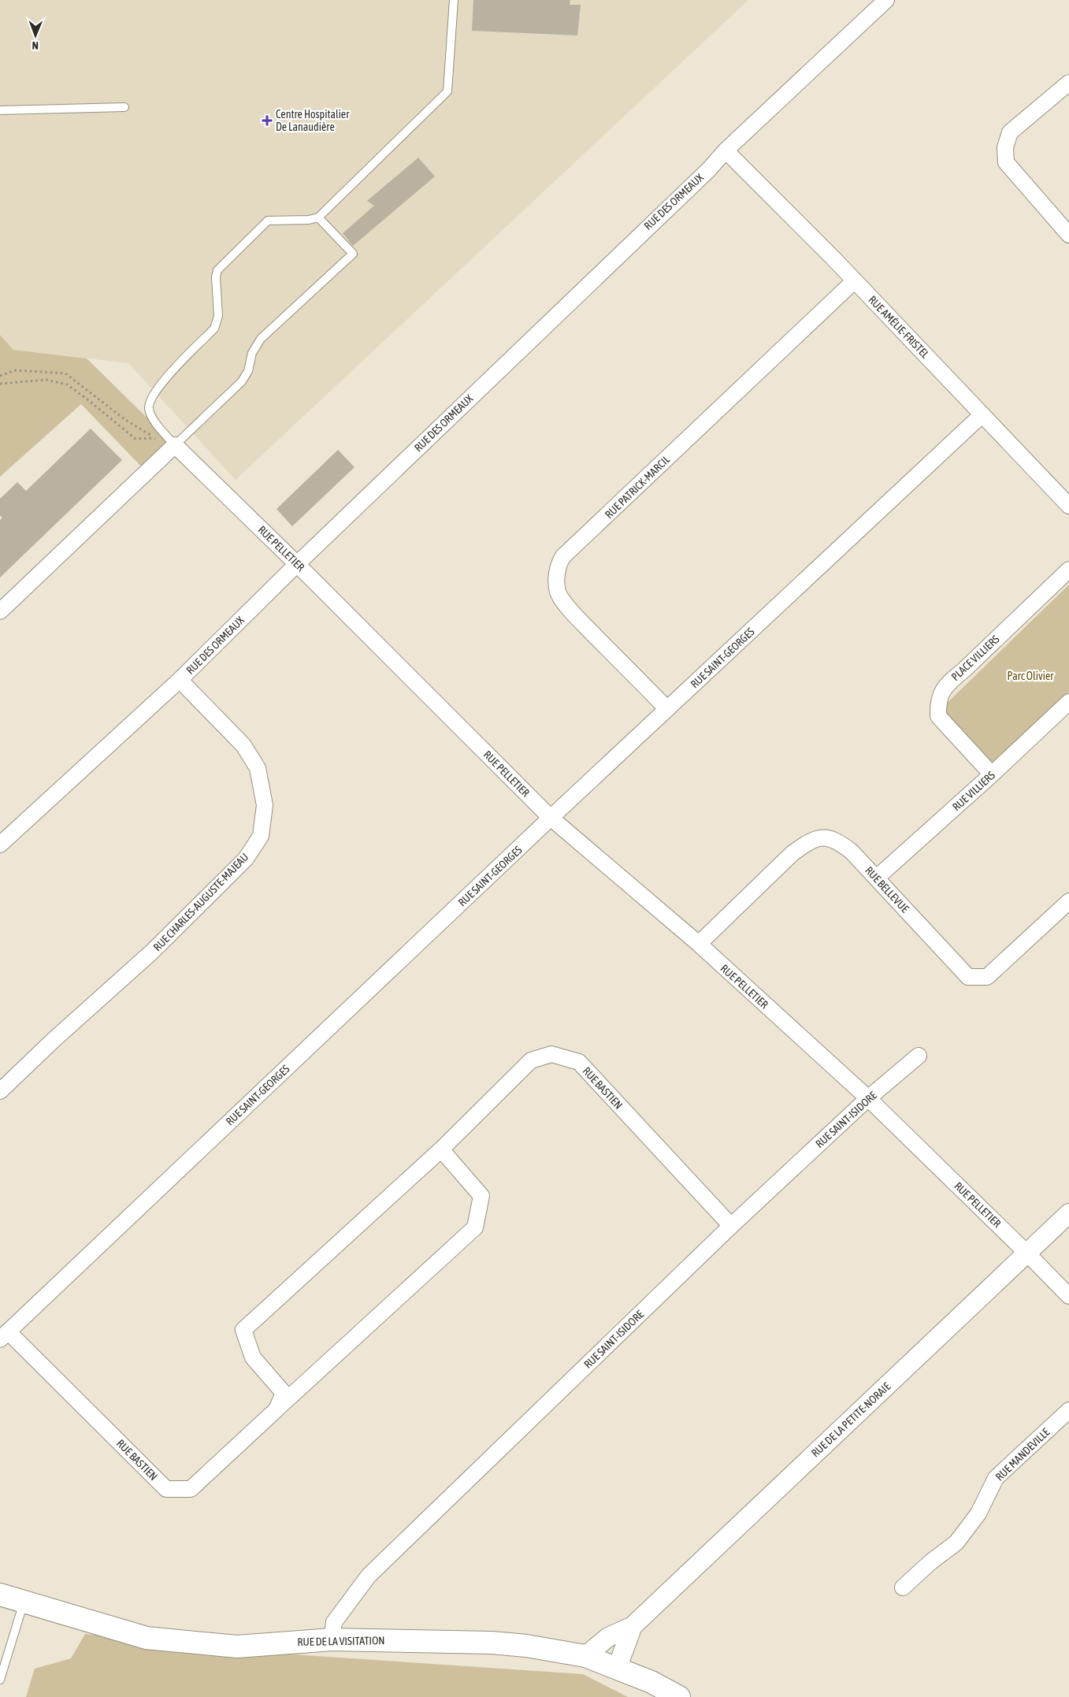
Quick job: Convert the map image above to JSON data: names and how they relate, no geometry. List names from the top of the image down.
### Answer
{
  "streets": {
    "main road": ["RUE DE LA VISITATION"],
    "street": [
      "RUE DES ORMEAUX",
      "RUE AMÉLIE-FRISTEL",
      "RUE PATRICK-MARCIL",
      "RUE PELLETIER",
      "RUE SAINT-GEORGES",
      "PLACE VILLIERS",
      "RUE VILLIERS",
      "RUE BELLEVUE",
      "RUE CHARLES-AUGUSTE-MAJEAU",
      "RUE BASTIEN",
      "RUE SAINT-ISIDORE",
      "RUE DE LA PETITE-NORAIE",
      "RUE MANDEVILLE"
    ]
  },
  "crossings": [
    ["RUE DES ORMEAUX", "RUE AMÉLIE-FRISTEL"],
    ["RUE DES ORMEAUX", "RUE PELLETIER"],
    ["RUE DES ORMEAUX", "RUE CHARLES-AUGUSTE-MAJEAU"],
    ["RUE AMÉLIE-FRISTEL", "RUE PATRICK-MARCIL"],
    ["RUE AMÉLIE-FRISTEL", "RUE SAINT-GEORGES"],
    ["RUE PATRICK-MARCIL", "RUE SAINT-GEORGES"],
    ["RUE PELLETIER", "RUE SAINT-GEORGES"],
    ["RUE PELLETIER", "RUE BELLEVUE"],
    ["RUE PELLETIER", "RUE SAINT-ISIDORE"],
    ["RUE PELLETIER", "RUE DE LA PETITE-NORAIE"],
    ["RUE SAINT-GEORGES", "RUE BASTIEN"],
    ["PLACE VILLIERS", "RUE VILLIERS"],
    ["RUE VILLIERS", "RUE BELLEVUE"],
    ["RUE BASTIEN", "RUE SAINT-ISIDORE"],
    ["RUE SAINT-ISIDORE", "RUE DE LA VISITATION"],
    ["RUE DE LA PETITE-NORAIE", "RUE DE LA VISITATION"]
  ],
  "parks": ["Parc Olivier"],
  "places": {
    "health": ["Centre Hospitalier De Lanaudière"]
  },
  "north": "bottom"
}
